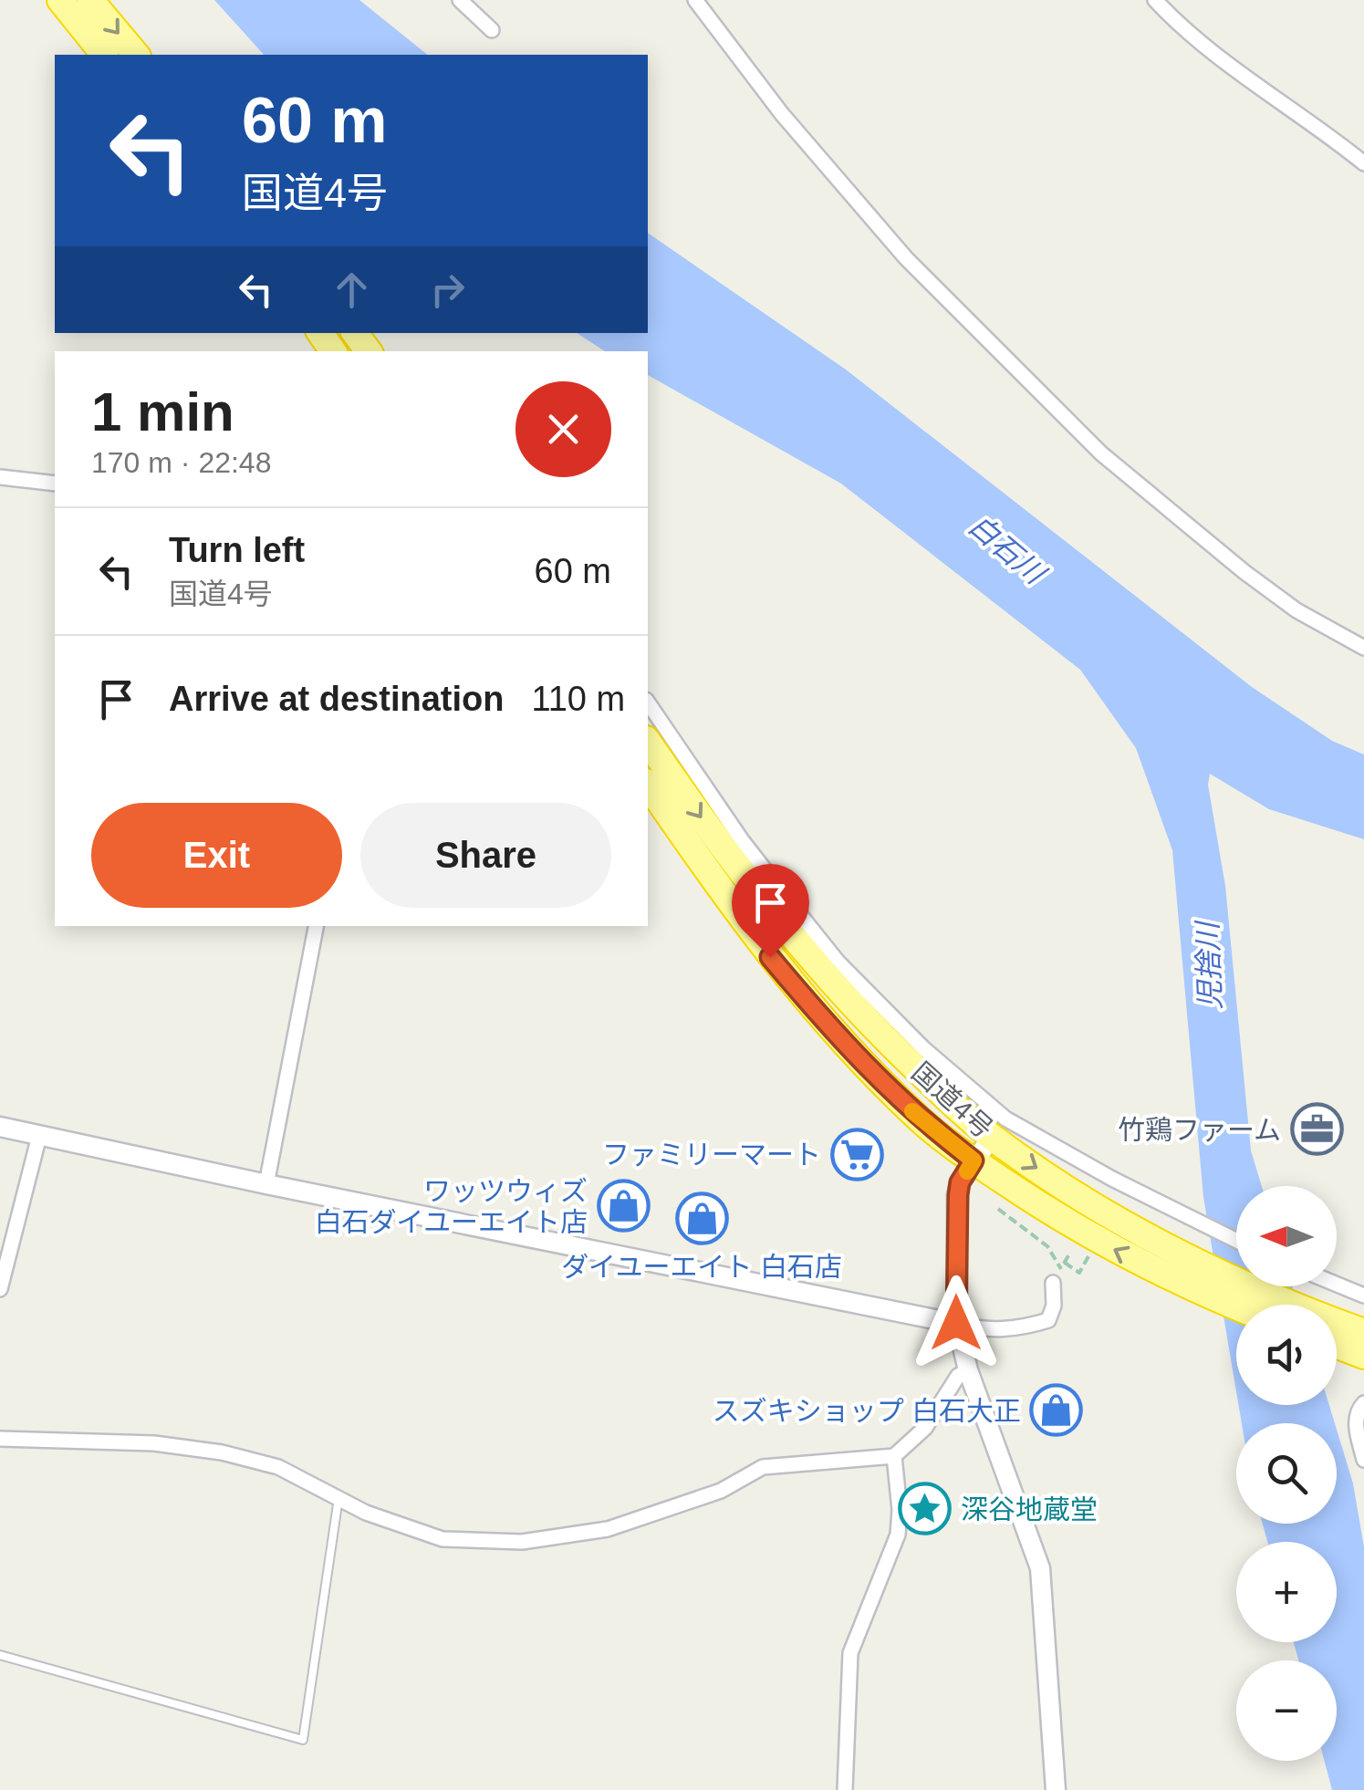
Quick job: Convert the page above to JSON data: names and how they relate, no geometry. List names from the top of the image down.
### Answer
{
  "streets": {
    "highway": ["国道4号"]
  },
  "water": ["白石川", "児捨川"],
  "places": {
    "office": ["竹鶏ファーム"],
    "supermarket": ["ファミリーマート"],
    "shop": ["ワッツウィズ 白石ダイユーエイト店", "ダイユーエイト 白石店", "スズキショップ 白石大正"],
    "place": ["深谷地蔵堂"]
  },
  "north": "left",
  "page": {
    "turn": ["60 m", "国道4号"],
    "heading": ["1 min", "170 m · 22:48"],
    "list": [
      {
        "name": "Turn left",
        "note": "国道4号",
        "value": "60 m"
      },
      {
        "name": "Arrive at destination",
        "value": "110 m"
      }
    ],
    "buttons": ["Exit", "Share"],
    "map_buttons": ["+", "−"]
  }
}
